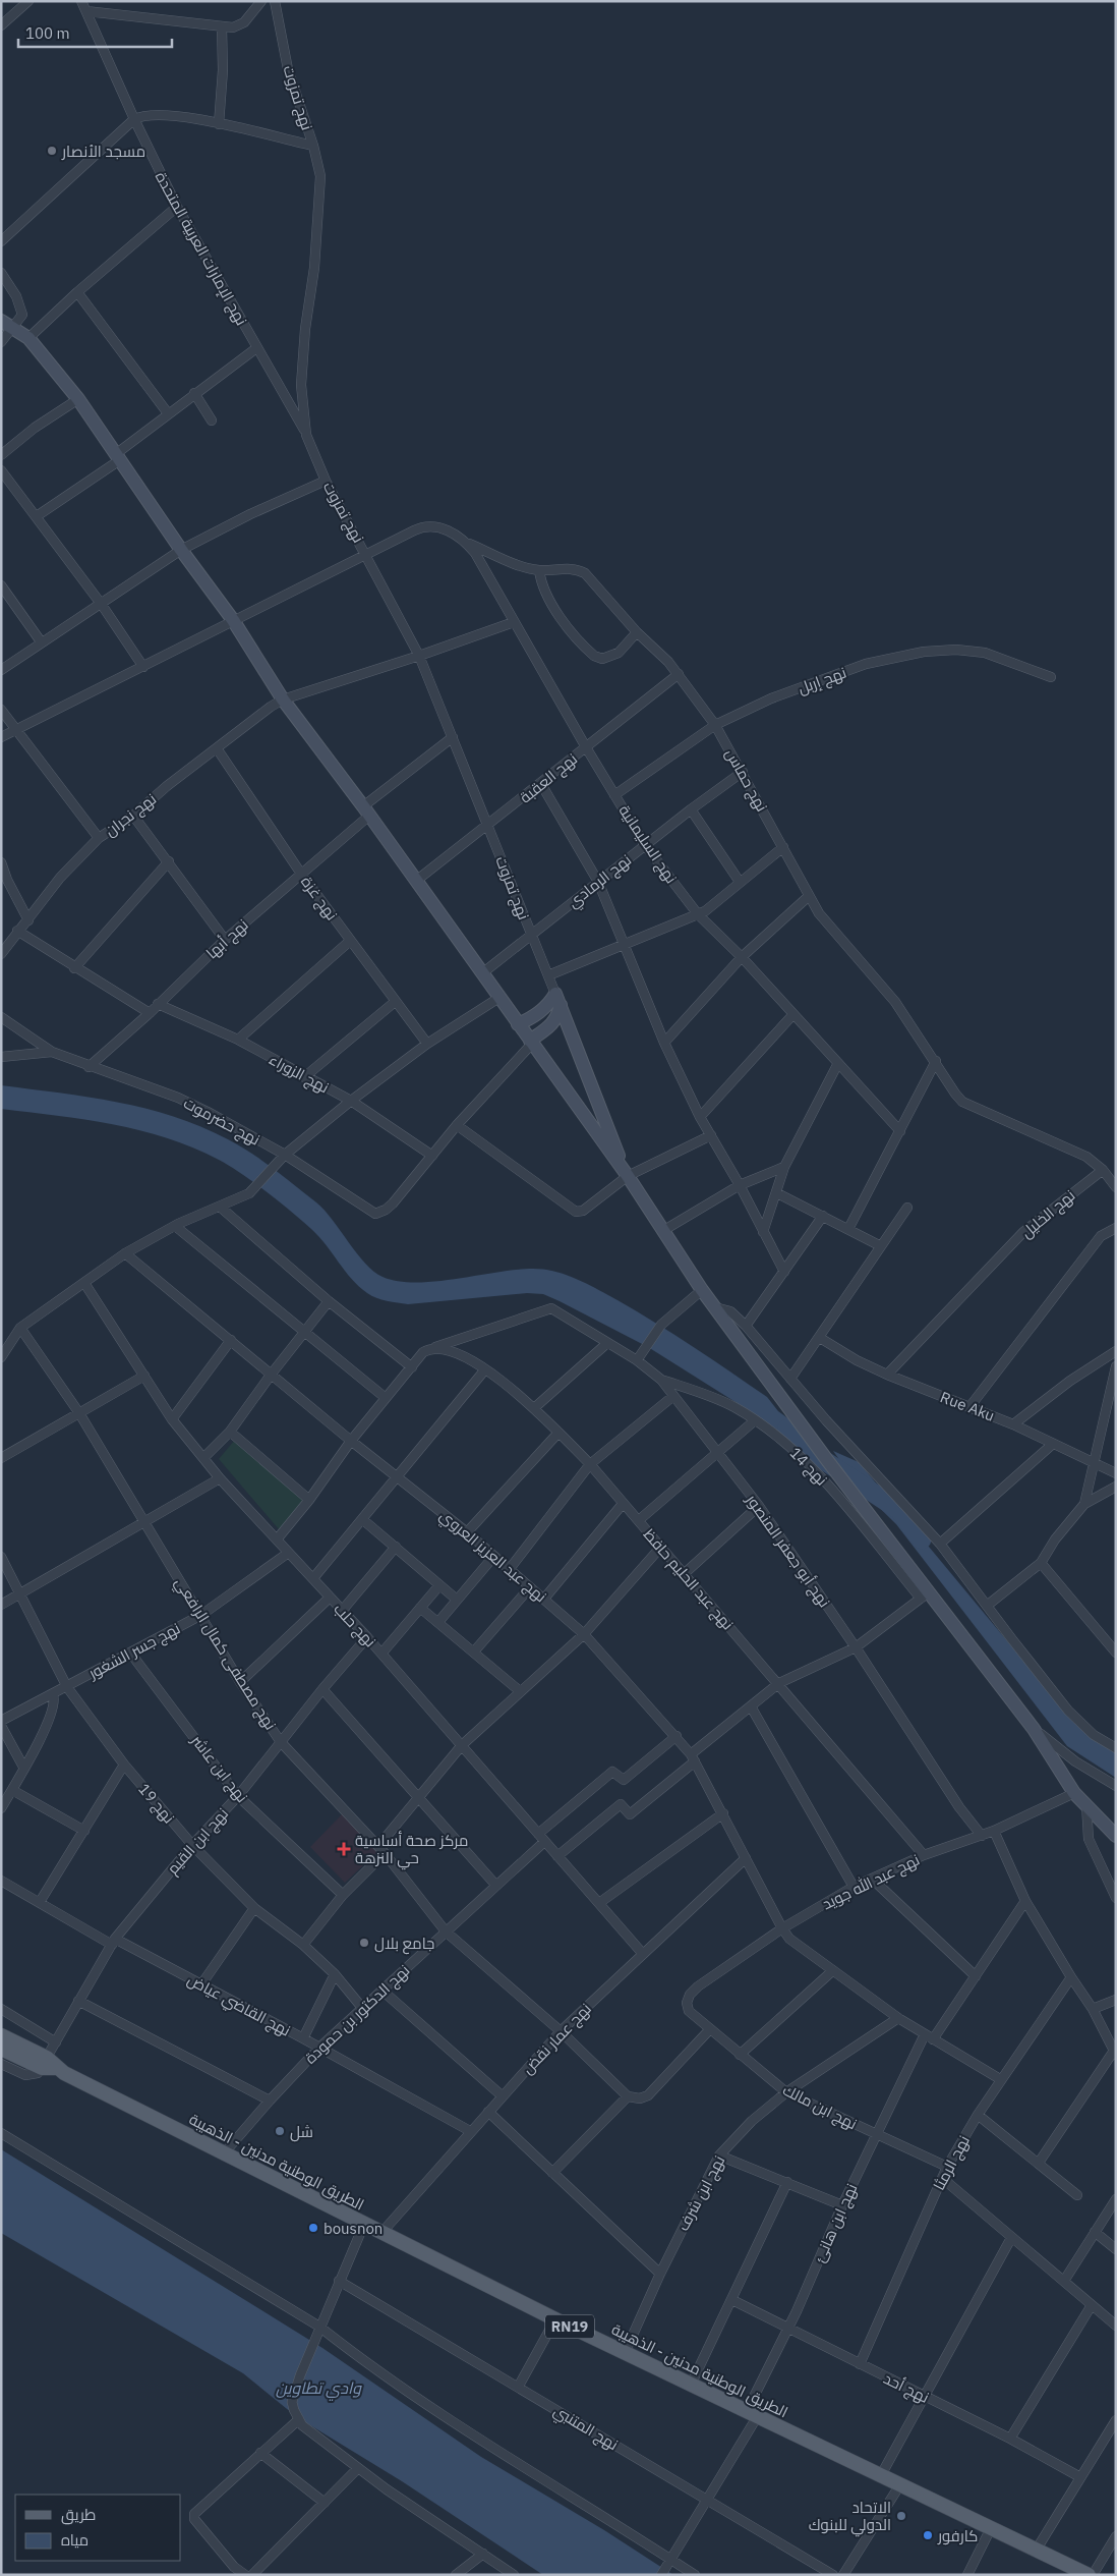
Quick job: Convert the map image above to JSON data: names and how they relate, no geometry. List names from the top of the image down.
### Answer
{
  "streets": {
    "main road": ["الطريق الوطنية مدنين - الذهيبة", "RN19"],
    "street": [
      "نهج تمزوت",
      "نهج الإمارات العربية المتحدة",
      "نهج إربل",
      "نهج العقبة",
      "نهج حماس",
      "نهج نجران",
      "نهج السليمانية",
      "نهج الرمادي",
      "نهج غزة",
      "نهج أبها",
      "نهج الزوراء",
      "نهج حضرموت",
      "نهج الخليل",
      "Rue Aku",
      "نهج 14",
      "نهج أبو جعفر المنصور",
      "نهج عبد العزيز العروي",
      "نهج عبد الحليم حافظ",
      "نهج حلب",
      "نهج جسر الشغور",
      "نهج مصطفى كمال الرافعي",
      "نهج ابن عاشر",
      "نهج 19",
      "نهج ابن القيم",
      "نهج عبد الله جويد",
      "نهج القاضي عياض",
      "نهج الدكتور بن حمودة",
      "نهج عمار نقض",
      "نهج ابن مالك",
      "نهج الرمثا",
      "نهج ابن شرف",
      "نهج ابن هانئ",
      "نهج أحد",
      "نهج المتنبي"
    ]
  },
  "crossings": [
    ["نهج تمزوت", "نهج الإمارات العربية المتحدة"],
    ["نهج تمزوت", "نهج العقبة"],
    ["نهج تمزوت", "نهج نجران"],
    ["نهج تمزوت", "نهج السليمانية"],
    ["نهج تمزوت", "نهج الرمادي"],
    ["نهج تمزوت", "نهج أبها"],
    ["نهج إربل", "نهج حماس"],
    ["نهج إربل", "نهج السليمانية"],
    ["نهج العقبة", "نهج حماس"],
    ["نهج العقبة", "نهج السليمانية"],
    ["نهج حماس", "نهج السليمانية"],
    ["نهج حماس", "نهج الرمادي"],
    ["نهج حماس", "نهج الخليل"],
    ["نهج نجران", "نهج السليمانية"],
    ["نهج نجران", "نهج غزة"],
    ["نهج السليمانية", "نهج الرمادي"],
    ["نهج غزة", "نهج أبها"],
    ["نهج أبها", "نهج الزوراء"],
    ["نهج أبها", "نهج حضرموت"],
    ["نهج الزوراء", "نهج حضرموت"],
    ["نهج الخليل", "Rue Aku"],
    ["نهج 14", "نهج أبو جعفر المنصور"],
    ["نهج أبو جعفر المنصور", "نهج عبد الحليم حافظ"],
    ["نهج أبو جعفر المنصور", "نهج عبد الله جويد"],
    ["نهج عبد العزيز العروي", "نهج عبد الله جويد"],
    ["نهج عبد العزيز العروي", "نهج عمار نقض"],
    ["نهج عبد العزيز العروي", "نهج الرمثا"],
    ["نهج عبد العزيز العروي", "نهج ابن شرف"],
    ["نهج عبد العزيز العروي", "نهج ابن هانئ"],
    ["نهج عبد الحليم حافظ", "نهج عبد الله جويد"],
    ["نهج حلب", "نهج جسر الشغور"],
    ["نهج حلب", "نهج ابن القيم"],
    ["نهج حلب", "نهج الدكتور بن حمودة"],
    ["نهج حلب", "نهج عمار نقض"],
    ["نهج جسر الشغور", "نهج مصطفى كمال الرافعي"],
    ["نهج جسر الشغور", "نهج ابن عاشر"],
    ["نهج جسر الشغور", "نهج 19"],
    ["نهج مصطفى كمال الرافعي", "نهج ابن القيم"],
    ["نهج مصطفى كمال الرافعي", "نهج الدكتور بن حمودة"],
    ["نهج مصطفى كمال الرافعي", "نهج عمار نقض"],
    ["نهج ابن عاشر", "نهج ابن القيم"],
    ["نهج 19", "نهج ابن القيم"],
    ["نهج 19", "نهج الدكتور بن حمودة"],
    ["نهج ابن القيم", "نهج القاضي عياض"],
    ["نهج ابن القيم", "الطريق الوطنية مدنين - الذهيبة"],
    ["نهج عبد الله جويد", "نهج ابن مالك"],
    ["نهج القاضي عياض", "نهج الدكتور بن حمودة"],
    ["نهج القاضي عياض", "نهج عمار نقض"],
    ["نهج الدكتور بن حمودة", "الطريق الوطنية مدنين - الذهيبة"],
    ["نهج عمار نقض", "الطريق الوطنية مدنين - الذهيبة"],
    ["نهج ابن مالك", "نهج الرمثا"],
    ["نهج ابن مالك", "نهج ابن شرف"],
    ["نهج ابن مالك", "نهج ابن هانئ"],
    ["الطريق الوطنية مدنين - الذهيبة", "نهج ابن شرف"],
    ["الطريق الوطنية مدنين - الذهيبة", "نهج ابن هانئ"],
    ["نهج الرمثا", "نهج أحد"],
    ["نهج ابن هانئ", "نهج أحد"],
    ["نهج ابن هانئ", "نهج المتنبي"]
  ],
  "water": ["وادي تطاوين"],
  "places": {
    "other": [
      "مسجد الأنصار",
      "جامع بلال",
      "شل",
      "bousnon",
      "الاتحاد الدولي للبنوك",
      "كارفور"
    ],
    "health": ["مركز صحة أساسية حي النزهة"]
  },
  "legend": ["طريق", "مياه"],
  "scale_bar": "100 m"
}
